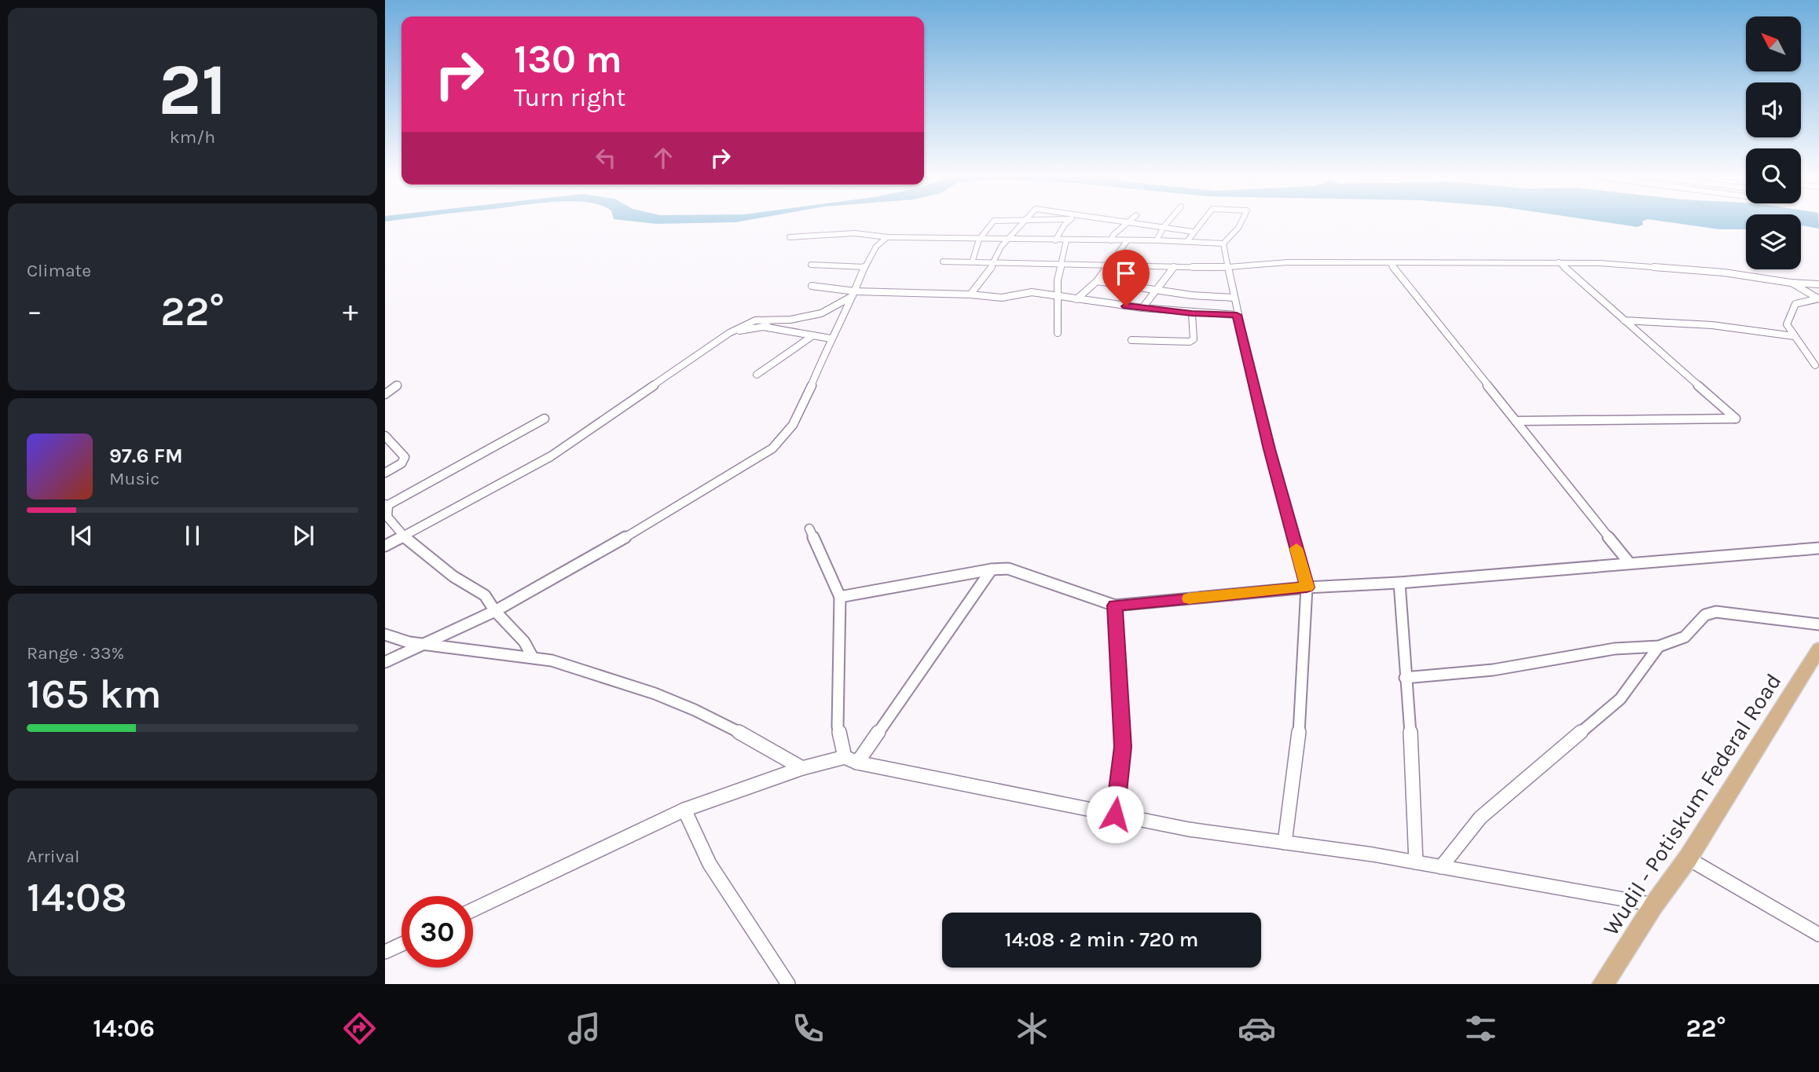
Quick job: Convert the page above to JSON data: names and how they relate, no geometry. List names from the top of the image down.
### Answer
{
  "streets": {
    "main road": ["Wudil - Potiskum Federal Road"]
  },
  "north": "top left",
  "page": {
    "tile": [
      ["21", "km/h"],
      "Climate",
      ["Range · 33%", "165 km"],
      ["Arrival", "14:08"]
    ],
    "turn": ["130 m", "Turn right"],
    "heat": ["−", "22°", "+"],
    "song": ["97.6 FM", "Music"],
    "limit": "30",
    "trip": "14:08 · 2 min · 720 m",
    "tabs": ["14:06", "22°"]
  }
}
